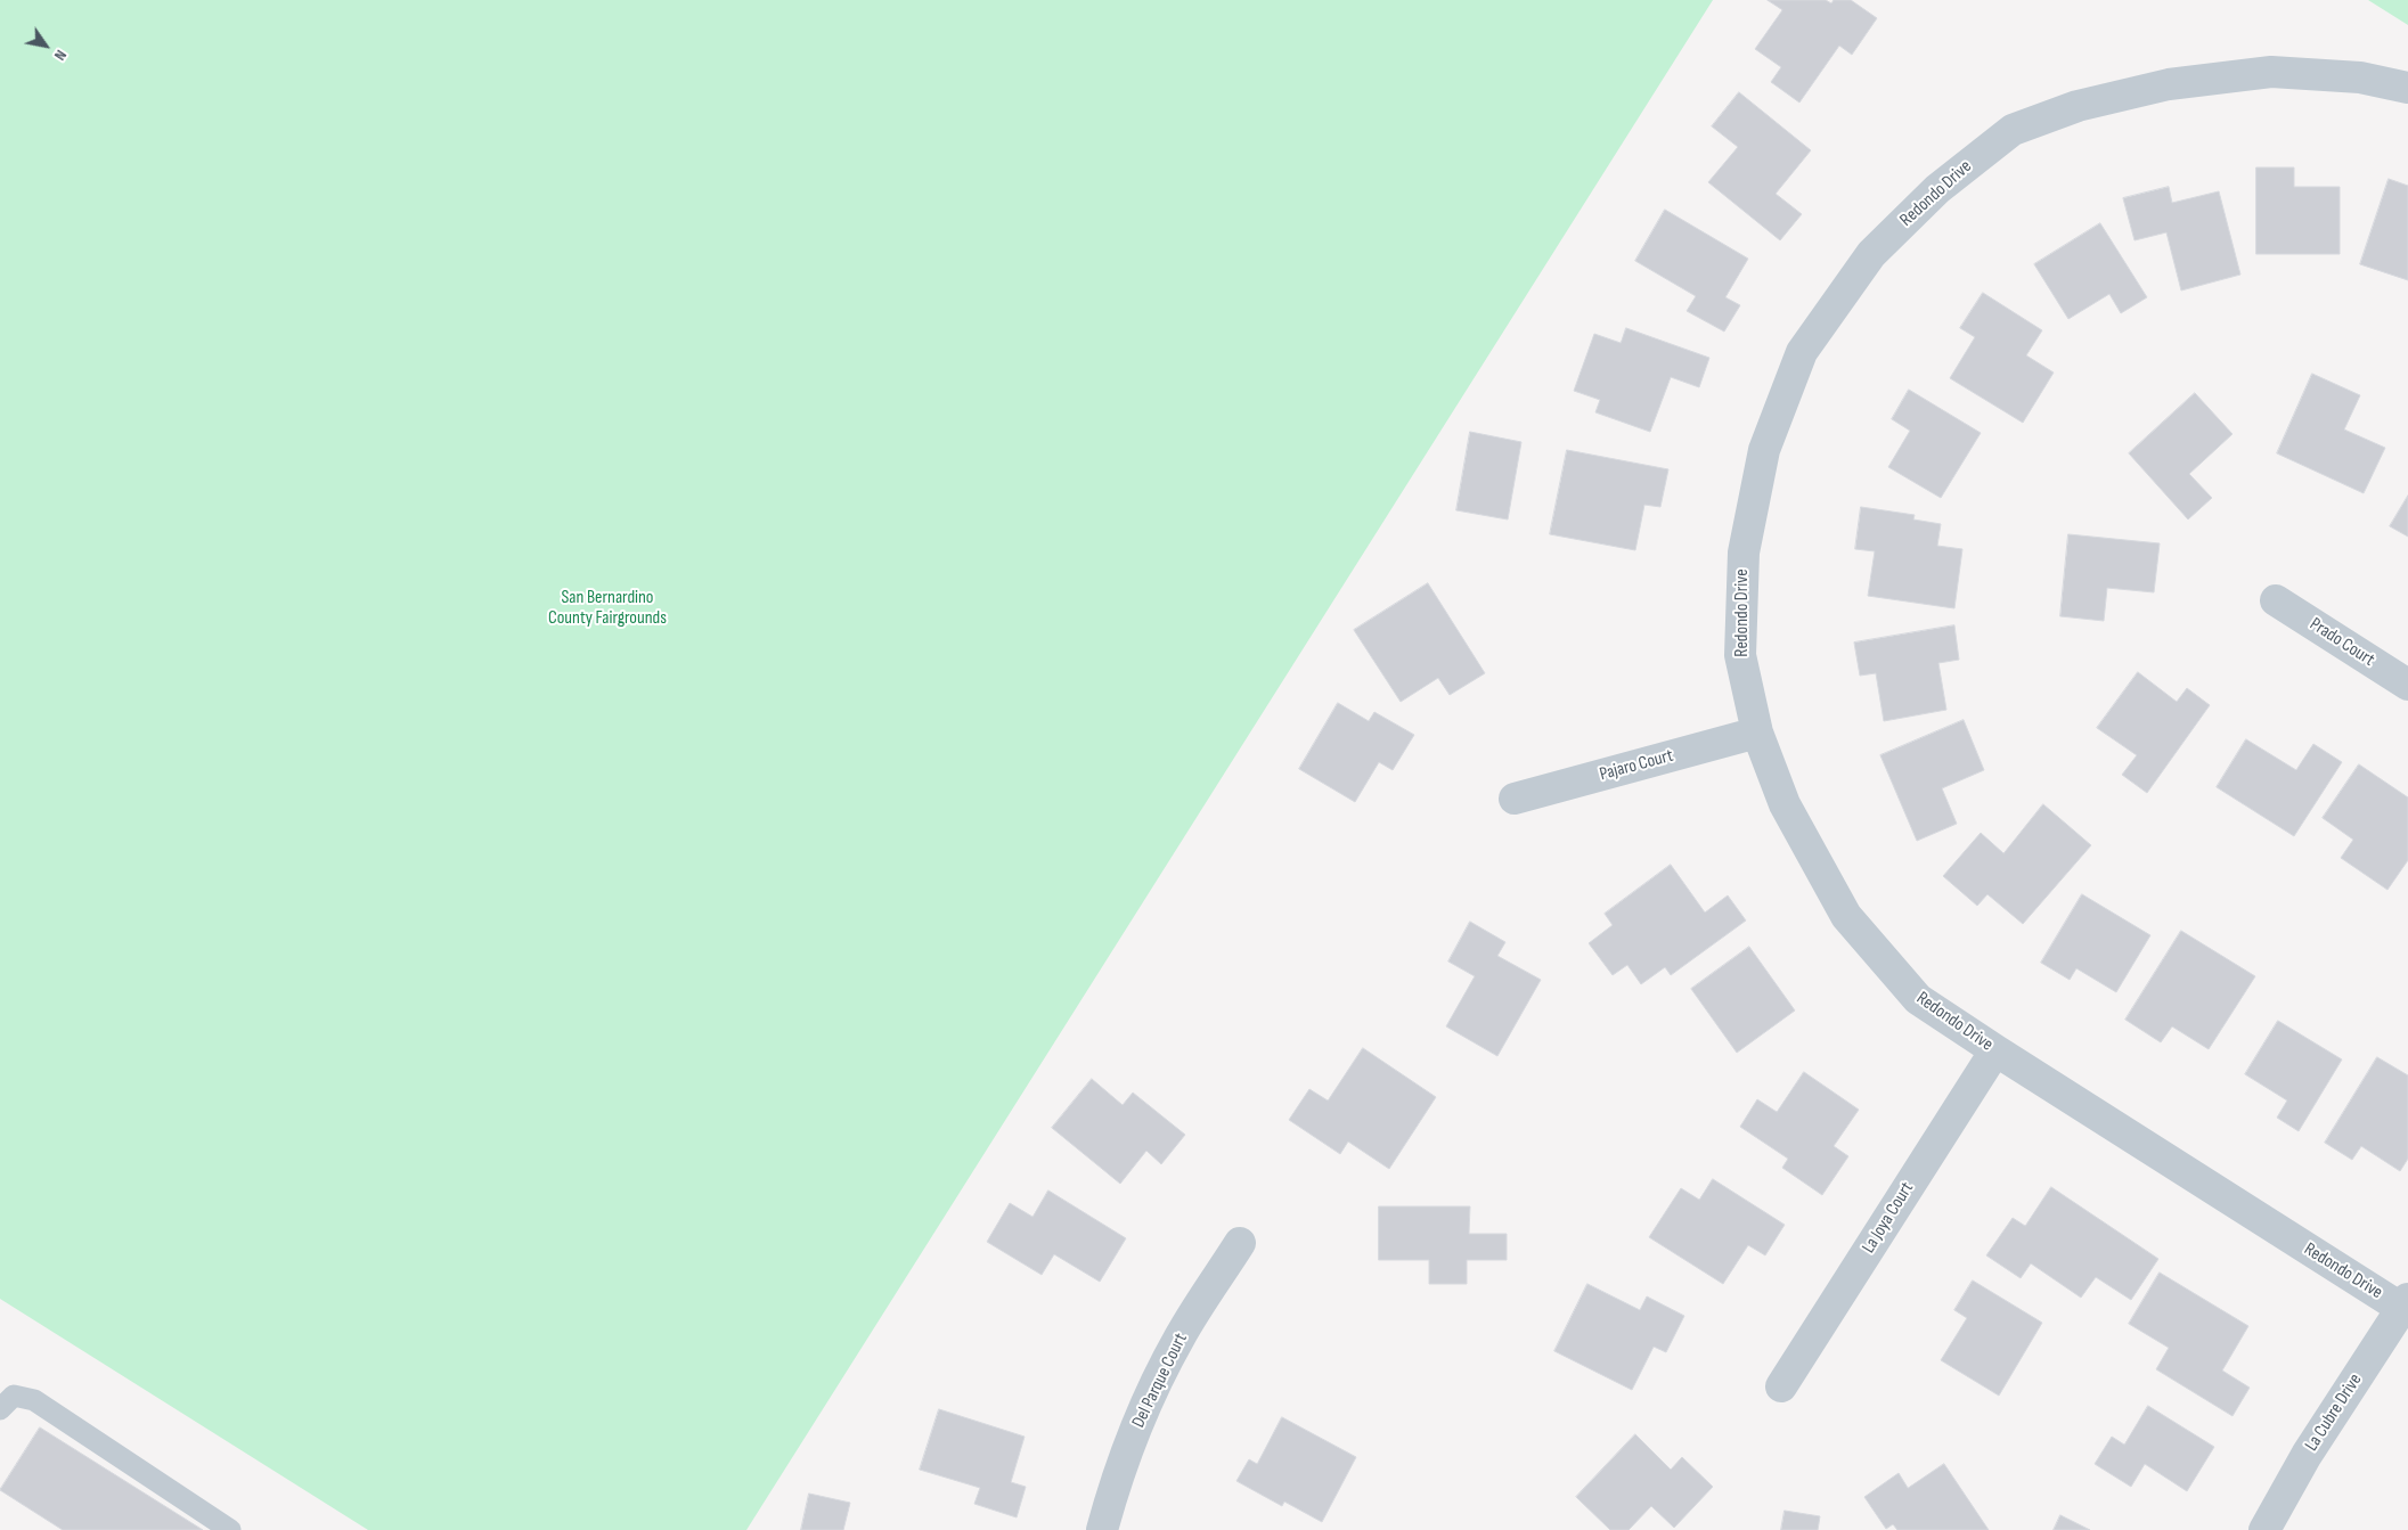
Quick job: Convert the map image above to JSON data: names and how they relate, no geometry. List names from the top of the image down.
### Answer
{
  "streets": {
    "street": [
      "Redondo Drive",
      "Prado Court",
      "Pajaro Court",
      "La Joya Court",
      "Del Parque Court",
      "La Cubre Drive"
    ]
  },
  "crossings": [
    ["Redondo Drive", "Pajaro Court"],
    ["Redondo Drive", "La Joya Court"],
    ["Redondo Drive", "La Cubre Drive"]
  ],
  "parks": ["San Bernardino County Fairgrounds"],
  "north": "bottom right"
}
